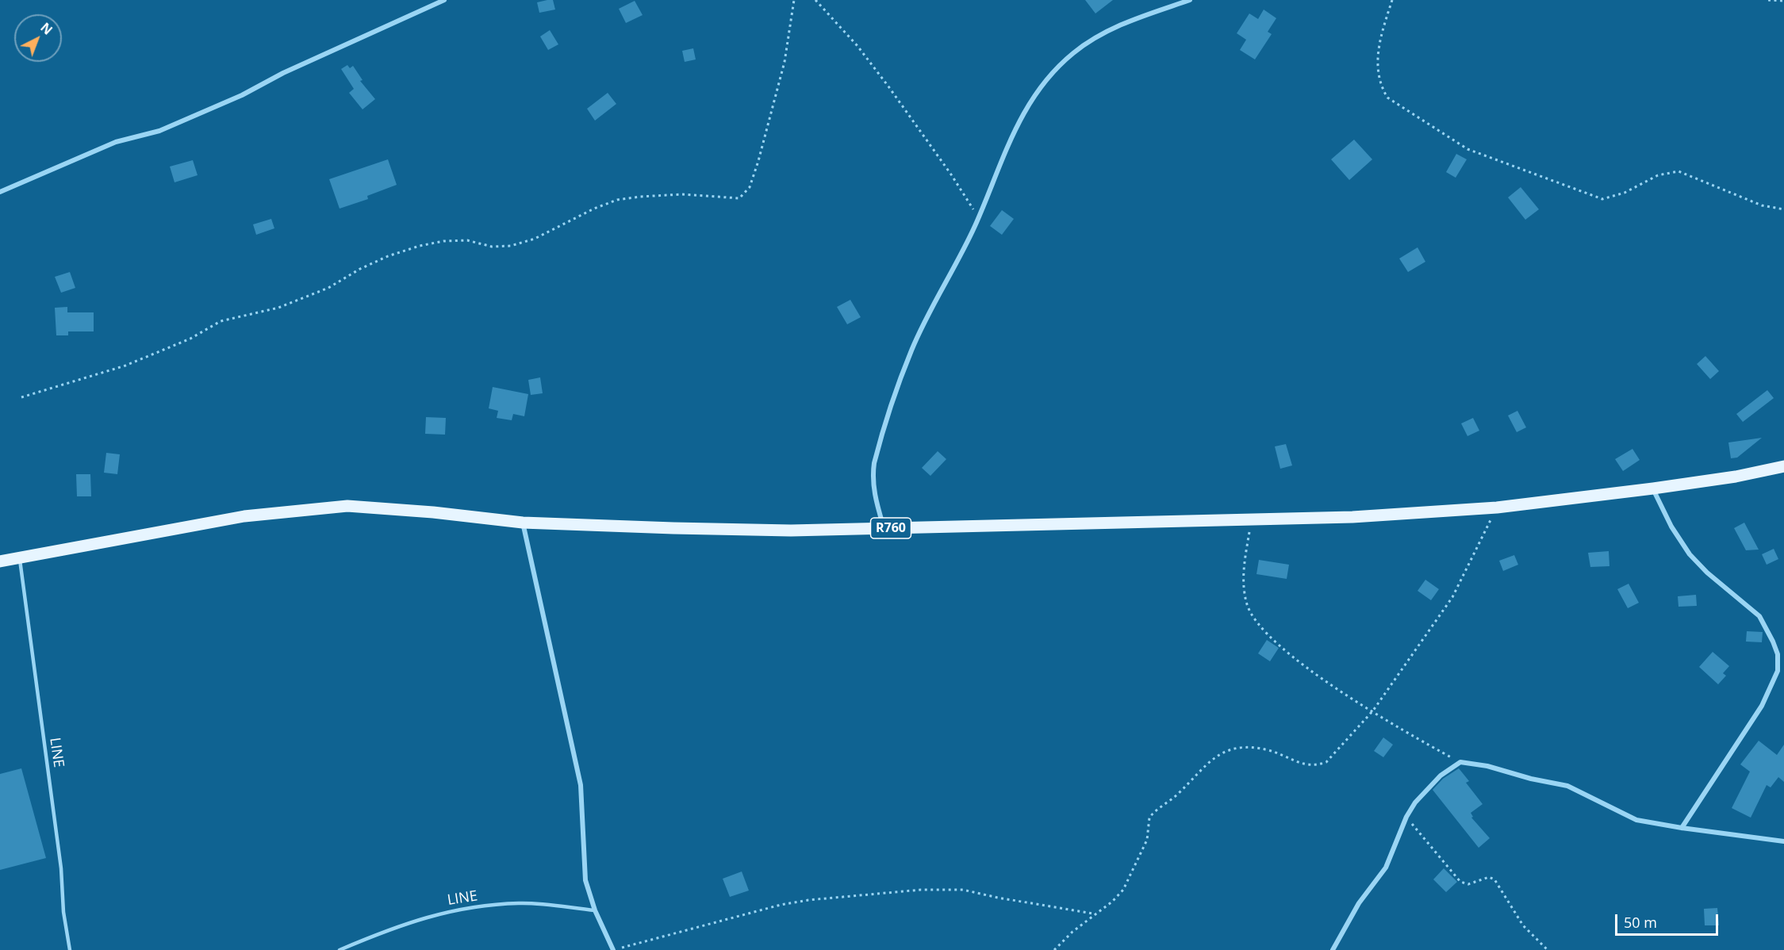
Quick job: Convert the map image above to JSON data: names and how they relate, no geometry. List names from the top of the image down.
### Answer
{
  "streets": {
    "main road": ["R760"],
    "lane": ["LINE"]
  },
  "crossings": [
    ["R760", "LINE"]
  ],
  "scale_bar": "50 m",
  "north": "top right"
}
